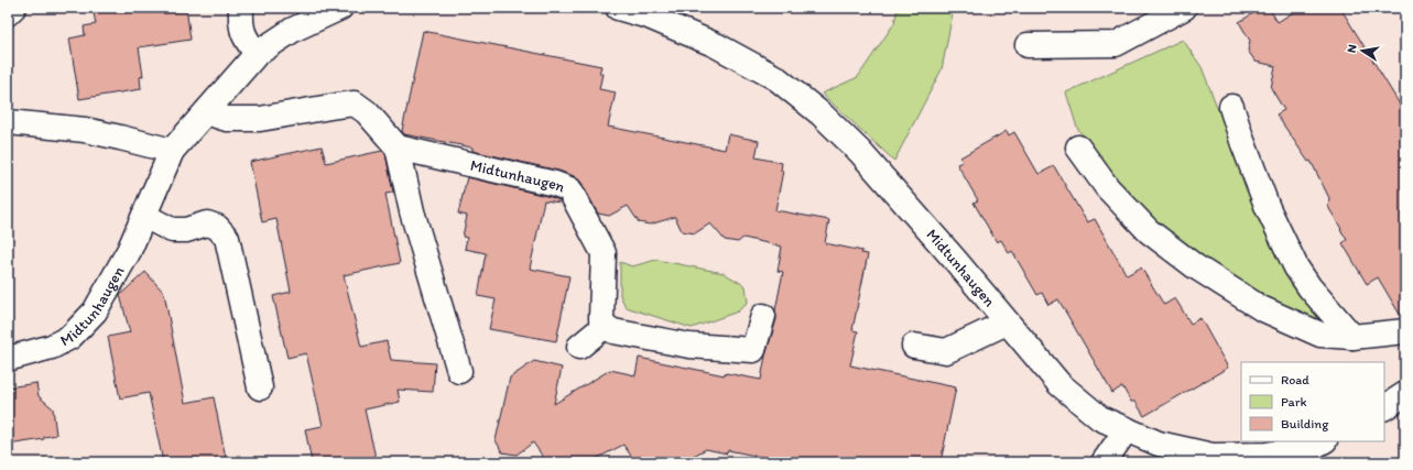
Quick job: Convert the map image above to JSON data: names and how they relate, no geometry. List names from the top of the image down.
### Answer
{
  "streets": {
    "street": ["Midtunhaugen"]
  },
  "legend": ["Road", "Park", "Building"],
  "north": "left"
}
